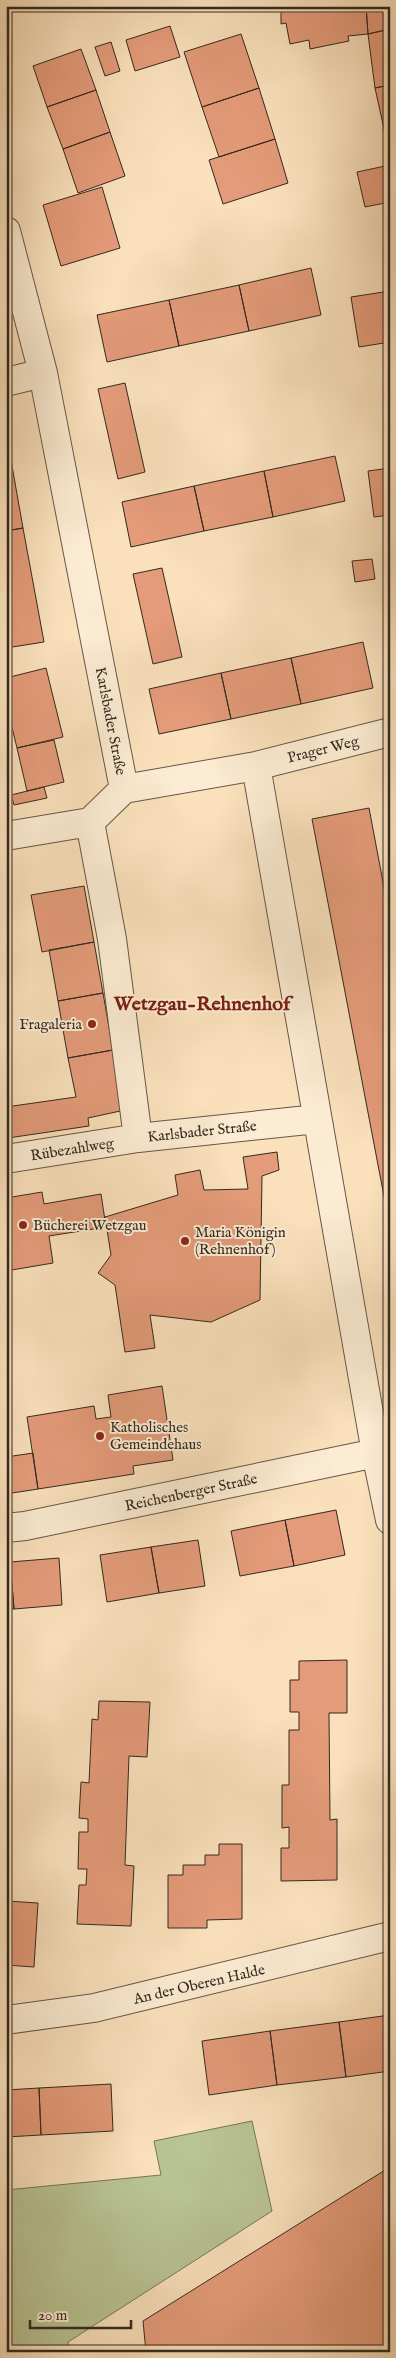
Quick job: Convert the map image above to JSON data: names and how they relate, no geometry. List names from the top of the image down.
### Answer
{
  "streets": {
    "street": [
      "Karlsbader Straße",
      "Prager Weg",
      "Rübezahlweg",
      "Reichenberger Straße",
      "An der Oberen Halde"
    ]
  },
  "crossings": [
    ["Karlsbader Straße", "Prager Weg"],
    ["Karlsbader Straße", "Rübezahlweg"]
  ],
  "districts": ["Wetzgau-Rehnenhof"],
  "places": [
    "Fragaleria",
    "Bücherei Wetzgau",
    "Maria Königin (Rehnenhof)",
    "Katholisches Gemeindehaus"
  ],
  "scale_bar": "20 m"
}
